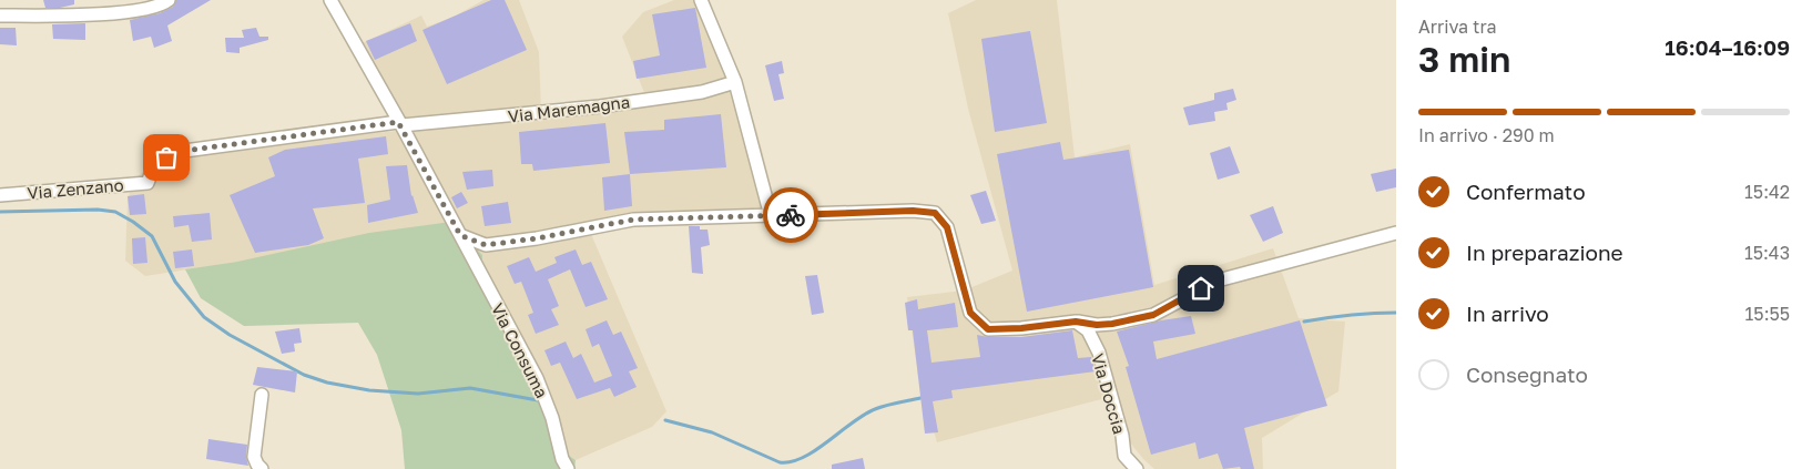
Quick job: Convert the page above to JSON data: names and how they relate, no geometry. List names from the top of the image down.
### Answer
{
  "streets": {
    "street": [
      "Via Maremagna",
      "Via Zenzano",
      "Via Consuma",
      "Via Doccia"
    ]
  },
  "crossings": [
    ["Via Maremagna", "Via Zenzano"],
    ["Via Maremagna", "Via Consuma"],
    ["Via Zenzano", "Via Consuma"]
  ],
  "page": {
    "heading": ["3 min", "Arriva tra", "16:04–16:09"],
    "bar": "In arrivo · 290 m",
    "list": [
      ["Confermato", "15:42"],
      ["In preparazione", "15:43"],
      ["In arrivo", "15:55"],
      "Consegnato"
    ]
  }
}
